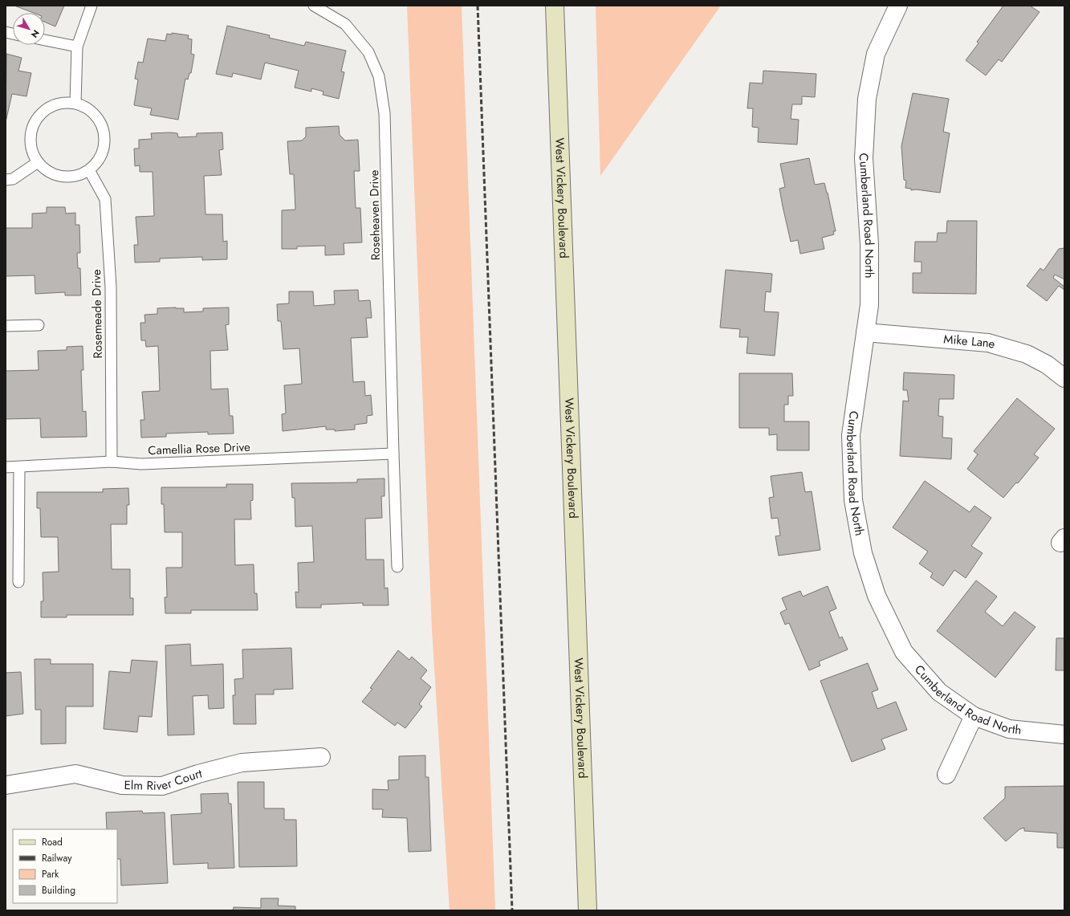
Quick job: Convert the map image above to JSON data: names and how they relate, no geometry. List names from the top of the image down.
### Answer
{
  "streets": {
    "main road": ["West Vickery Boulevard"],
    "street": ["Cumberland Road North", "Mike Lane", "Elm River Court"],
    "lane": ["Roseheaven Drive", "Rosemeade Drive", "Camellia Rose Drive"]
  },
  "crossings": [
    ["Roseheaven Drive", "Camellia Rose Drive"],
    ["Cumberland Road North", "Mike Lane"],
    ["Rosemeade Drive", "Camellia Rose Drive"]
  ],
  "legend": [
    "Road",
    "Railway",
    "Park",
    "Building"
  ],
  "north": "bottom right"
}
